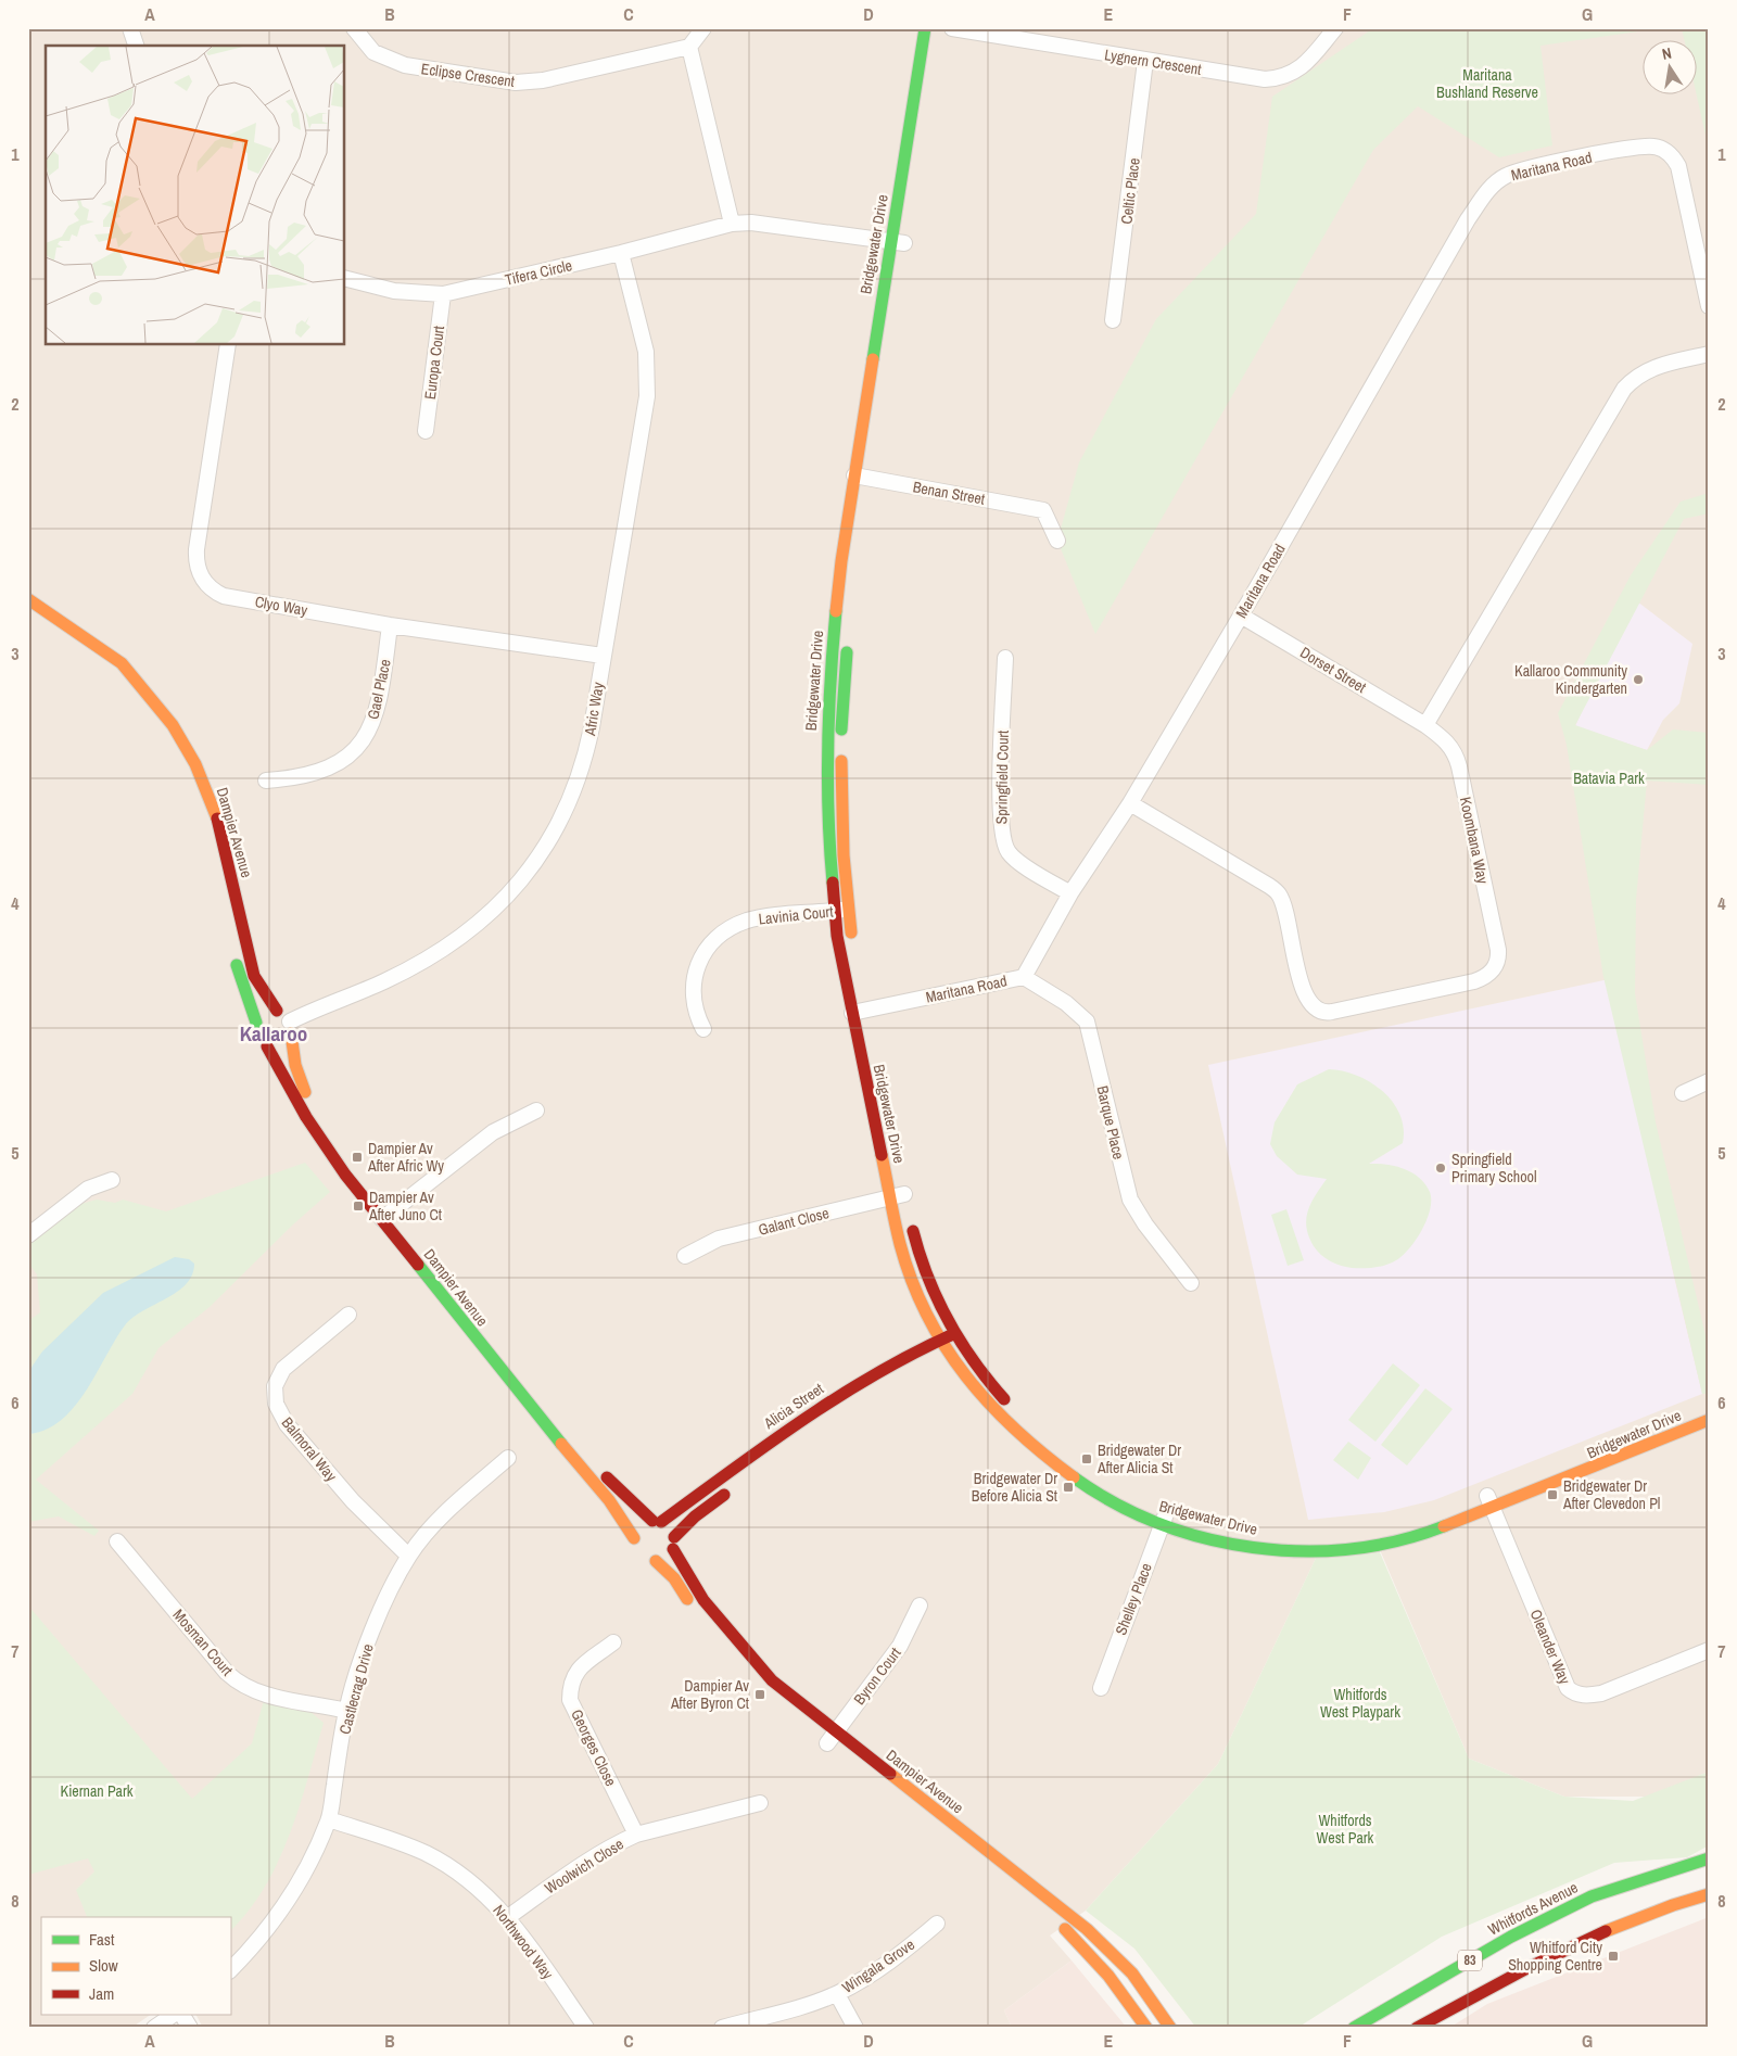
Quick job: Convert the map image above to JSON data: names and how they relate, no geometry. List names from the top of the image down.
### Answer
{
  "streets": {
    "main road": [
      "Bridgewater Drive",
      "Dampier Avenue",
      "Alicia Street",
      "Whitfords Avenue",
      "83"
    ],
    "street": [
      "Lygnern Crescent",
      "Eclipse Crescent",
      "Maritana Road",
      "Celtic Place",
      "Tifera Circle",
      "Europa Court",
      "Benan Street",
      "Clyo Way",
      "Dorset Street",
      "Gael Place",
      "Afric Way",
      "Springfield Court",
      "Koombana Way",
      "Lavinia Court",
      "Barque Place",
      "Galant Close",
      "Balmoral Way",
      "Shelley Place",
      "Mosman Court",
      "Oleander Way",
      "Byron Court",
      "Castlecrag Drive",
      "Georges Close",
      "Woolwich Close",
      "Northwood Way",
      "Wingala Grove"
    ]
  },
  "crossings": [
    ["Lygnern Crescent", "Celtic Place"],
    ["Maritana Road", "Bridgewater Drive"],
    ["Maritana Road", "Dorset Street"],
    ["Maritana Road", "Springfield Court"],
    ["Maritana Road", "Koombana Way"],
    ["Maritana Road", "Barque Place"],
    ["Bridgewater Drive", "Tifera Circle"],
    ["Bridgewater Drive", "Benan Street"],
    ["Bridgewater Drive", "Lavinia Court"],
    ["Bridgewater Drive", "Galant Close"],
    ["Bridgewater Drive", "Alicia Street"],
    ["Bridgewater Drive", "Shelley Place"],
    ["Bridgewater Drive", "Oleander Way"],
    ["Tifera Circle", "Europa Court"],
    ["Tifera Circle", "Afric Way"],
    ["Clyo Way", "Gael Place"],
    ["Clyo Way", "Afric Way"],
    ["Dorset Street", "Koombana Way"],
    ["Afric Way", "Dampier Avenue"],
    ["Dampier Avenue", "Alicia Street"],
    ["Dampier Avenue", "Byron Court"],
    ["Balmoral Way", "Castlecrag Drive"],
    ["Mosman Court", "Castlecrag Drive"],
    ["Castlecrag Drive", "Northwood Way"],
    ["Georges Close", "Woolwich Close"],
    ["Woolwich Close", "Northwood Way"]
  ],
  "districts": ["Kallaroo"],
  "parks": [
    "Maritana Bushland Reserve",
    "Batavia Park",
    "Whitfords West Playpark",
    "Kiernan Park",
    "Whitfords West Park"
  ],
  "places": {
    "other": ["Kallaroo Community Kindergarten", "Springfield Primary School"],
    "transit": [
      "Dampier Av After Afric Wy",
      "Dampier Av After Juno Ct",
      "Bridgewater Dr After Alicia St",
      "Bridgewater Dr Before Alicia St",
      "Bridgewater Dr After Clevedon Pl",
      "Dampier Av After Byron Ct",
      "Whitford City Shopping Centre"
    ]
  },
  "legend": ["Fast", "Slow", "Jam"],
  "north": "top",
  "grid": {
    "columns": [
      "A",
      "B",
      "C",
      "D",
      "E",
      "F",
      "G"
    ],
    "rows": [
      "1",
      "2",
      "3",
      "4",
      "5",
      "6",
      "7",
      "8"
    ]
  }
}
